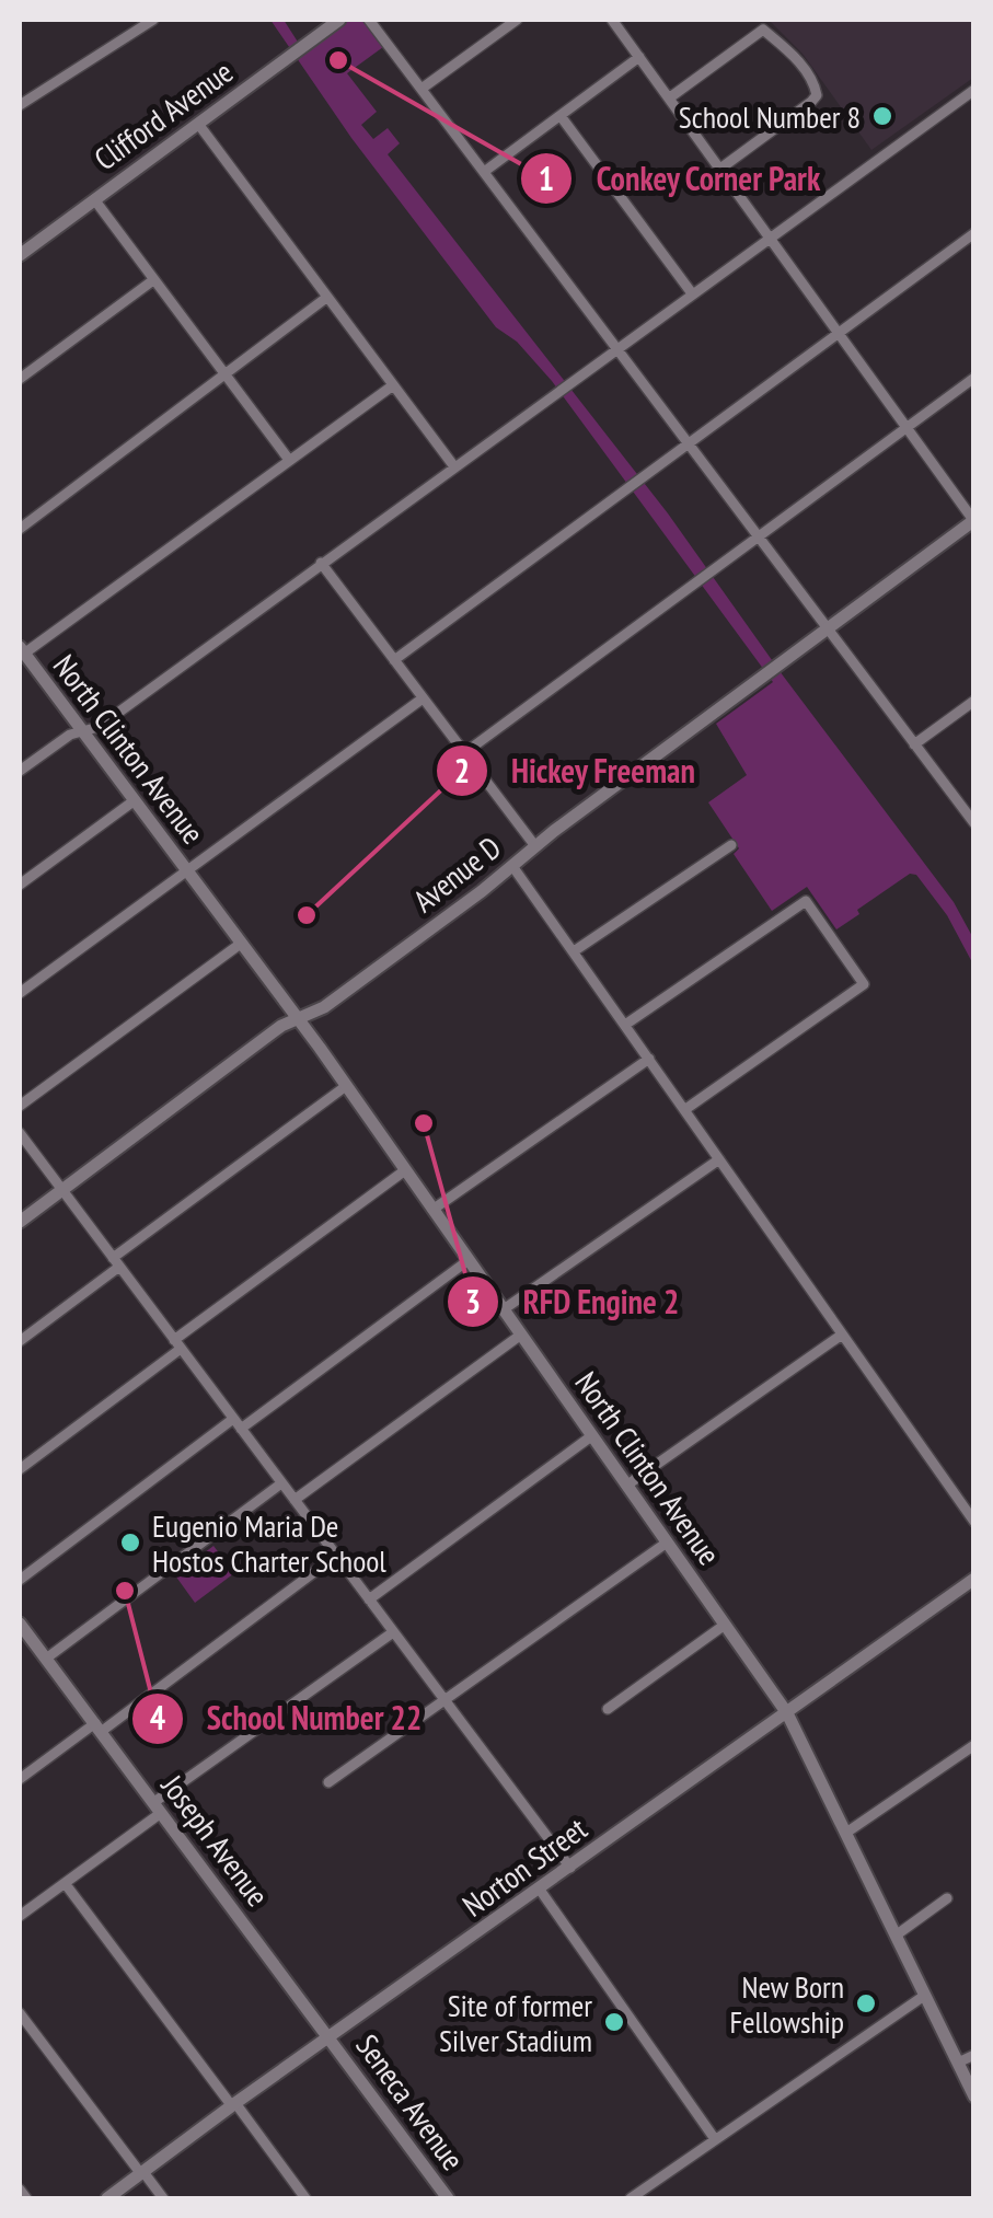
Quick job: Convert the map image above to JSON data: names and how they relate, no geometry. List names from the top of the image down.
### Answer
{
  "streets": {
    "street": [
      "Clifford Avenue",
      "North Clinton Avenue",
      "Avenue D",
      "Joseph Avenue",
      "Norton Street",
      "Seneca Avenue"
    ]
  },
  "crossings": [
    ["North Clinton Avenue", "Avenue D"],
    ["North Clinton Avenue", "Norton Street"],
    ["Joseph Avenue", "Norton Street"],
    ["Joseph Avenue", "Seneca Avenue"],
    ["Norton Street", "Seneca Avenue"]
  ],
  "places": [
    "Conkey Corner Park",
    "School Number 8",
    "Hickey Freeman",
    "RFD Engine 2",
    "Eugenio Maria De Hostos Charter School",
    "School Number 22",
    "New Born Fellowship",
    "Site of former Silver Stadium"
  ]
}
